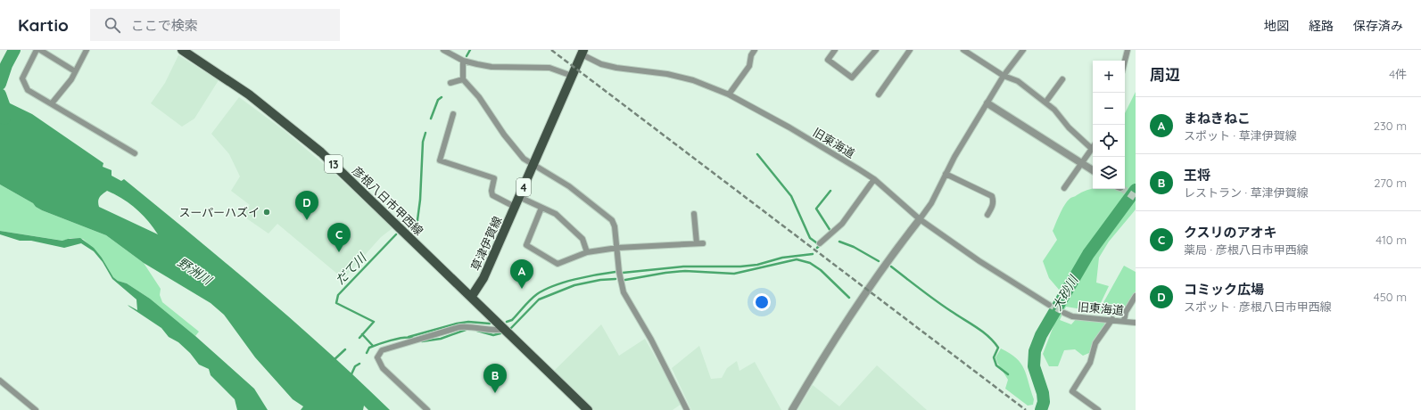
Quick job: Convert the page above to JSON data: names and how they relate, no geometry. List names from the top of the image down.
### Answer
{
  "streets": {
    "main road": [
      "13",
      "4",
      "彦根八日市甲西線",
      "草津伊賀線"
    ],
    "street": ["旧東海道"]
  },
  "crossings": [
    ["旧東海道", "草津伊賀線"],
    ["彦根八日市甲西線", "草津伊賀線"]
  ],
  "water": ["だて川", "野洲川", "大砂川"],
  "places": ["スーパーハズイ"],
  "page": {
    "header": "Kartio",
    "search": "ここで検索",
    "nav": ["地図", "経路", "保存済み"],
    "heading": ["周辺", "4件"],
    "map_buttons": ["+", "−"],
    "list": [
      {
        "mark": "A",
        "name": "まねきねこ",
        "note": "スポット · 草津伊賀線",
        "value": "230 m"
      },
      {
        "mark": "B",
        "name": "王将",
        "note": "レストラン · 草津伊賀線",
        "value": "270 m"
      },
      {
        "mark": "C",
        "name": "クスリのアオキ",
        "note": "薬局 · 彦根八日市甲西線",
        "value": "410 m"
      },
      {
        "mark": "D",
        "name": "コミック広場",
        "note": "スポット · 彦根八日市甲西線",
        "value": "450 m"
      }
    ],
    "pins": [
      "D",
      "C",
      "A",
      "B"
    ]
  }
}
